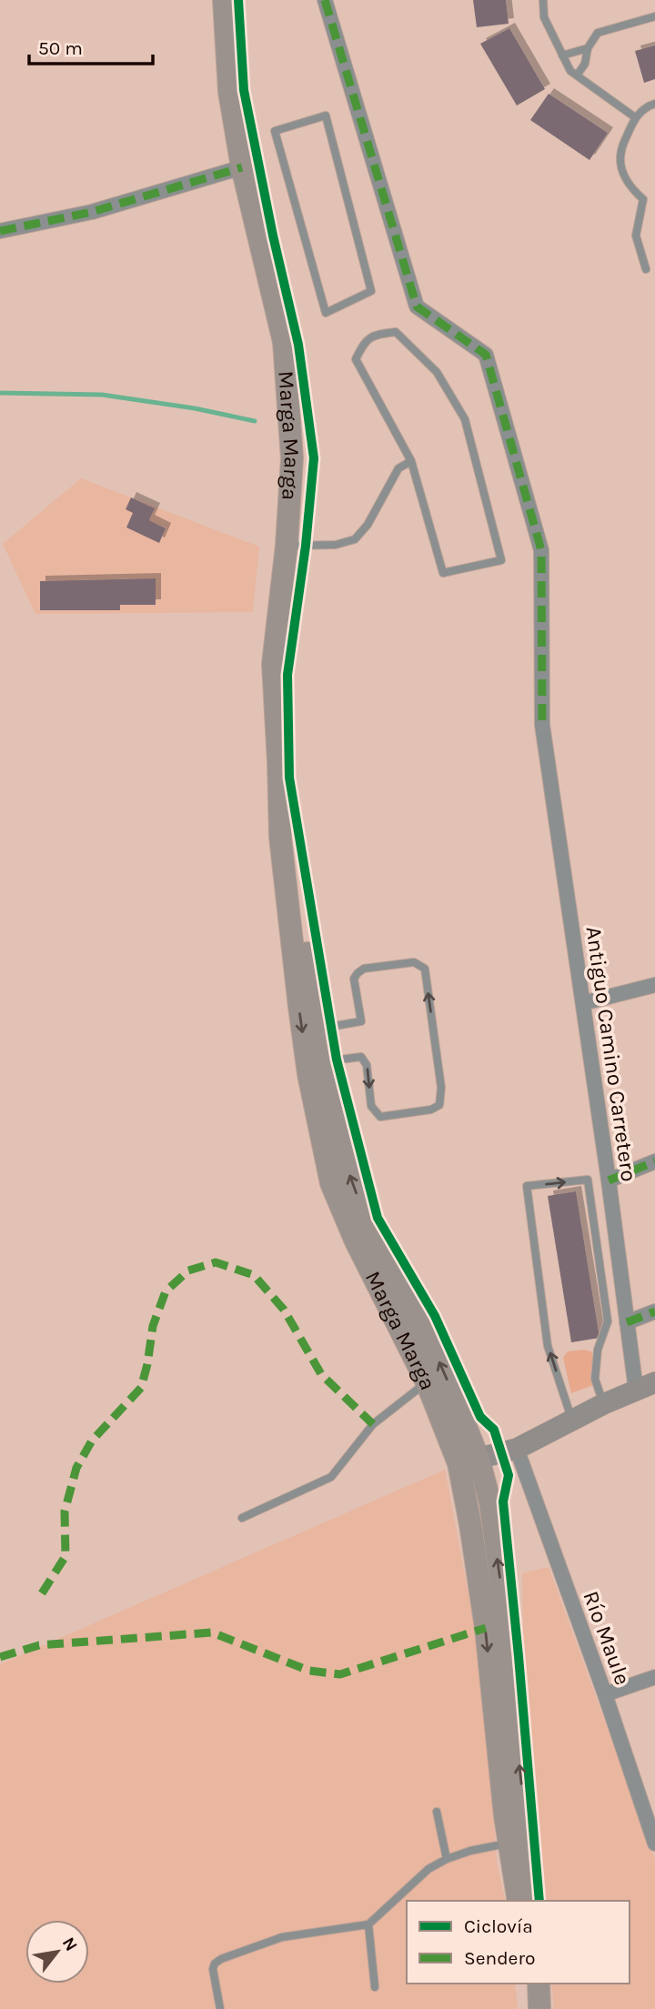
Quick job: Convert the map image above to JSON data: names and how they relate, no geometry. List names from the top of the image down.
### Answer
{
  "streets": {
    "main road": ["Marga Marga"],
    "street": ["Antiguo Camino Carretero", "Río Maule"]
  },
  "legend": ["Ciclovía", "Sendero"],
  "scale_bar": "50 m",
  "north": "top right"
}
